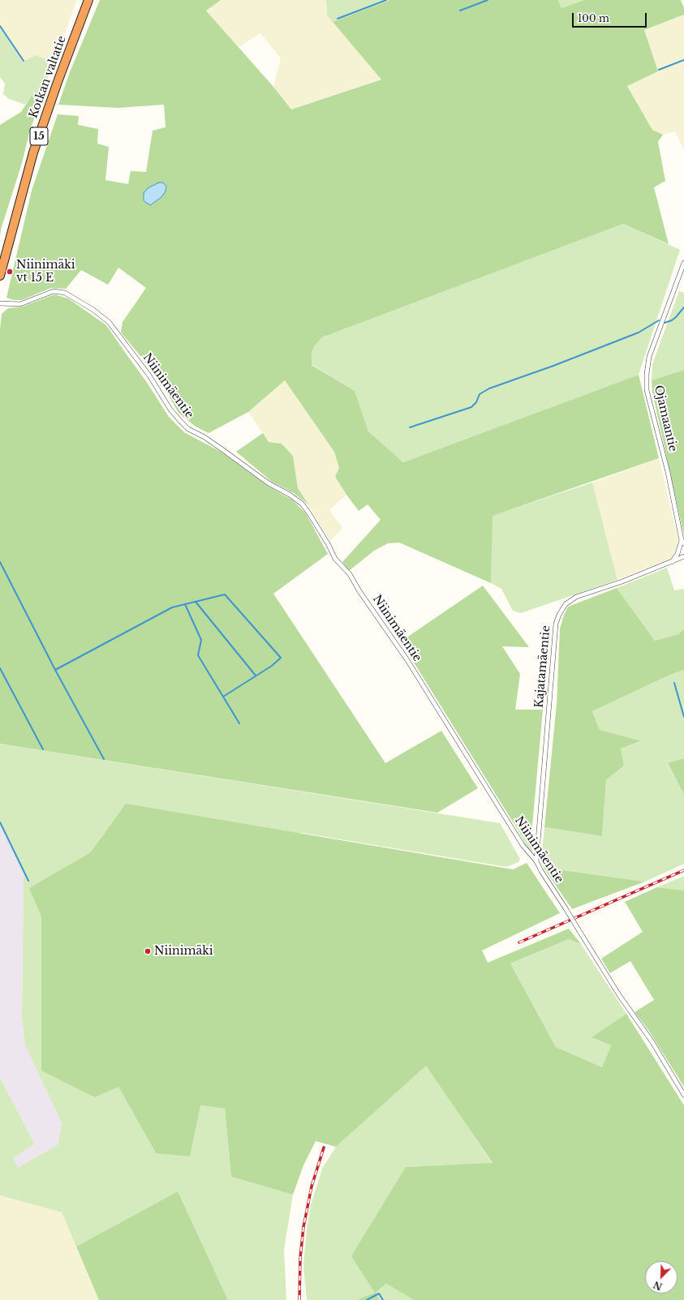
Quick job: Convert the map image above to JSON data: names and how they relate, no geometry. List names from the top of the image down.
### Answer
{
  "streets": {
    "highway": ["Kotkan valtatie", "15"],
    "street": ["Niinimäentie", "Ojamaantie", "Kajatamäentie"]
  },
  "crossings": [
    ["Niinimäentie", "Kajatamäentie"]
  ],
  "places": ["Niinimäki vt 15 E", "Niinimäki"],
  "scale_bar": "100 m",
  "north": "bottom left"
}
